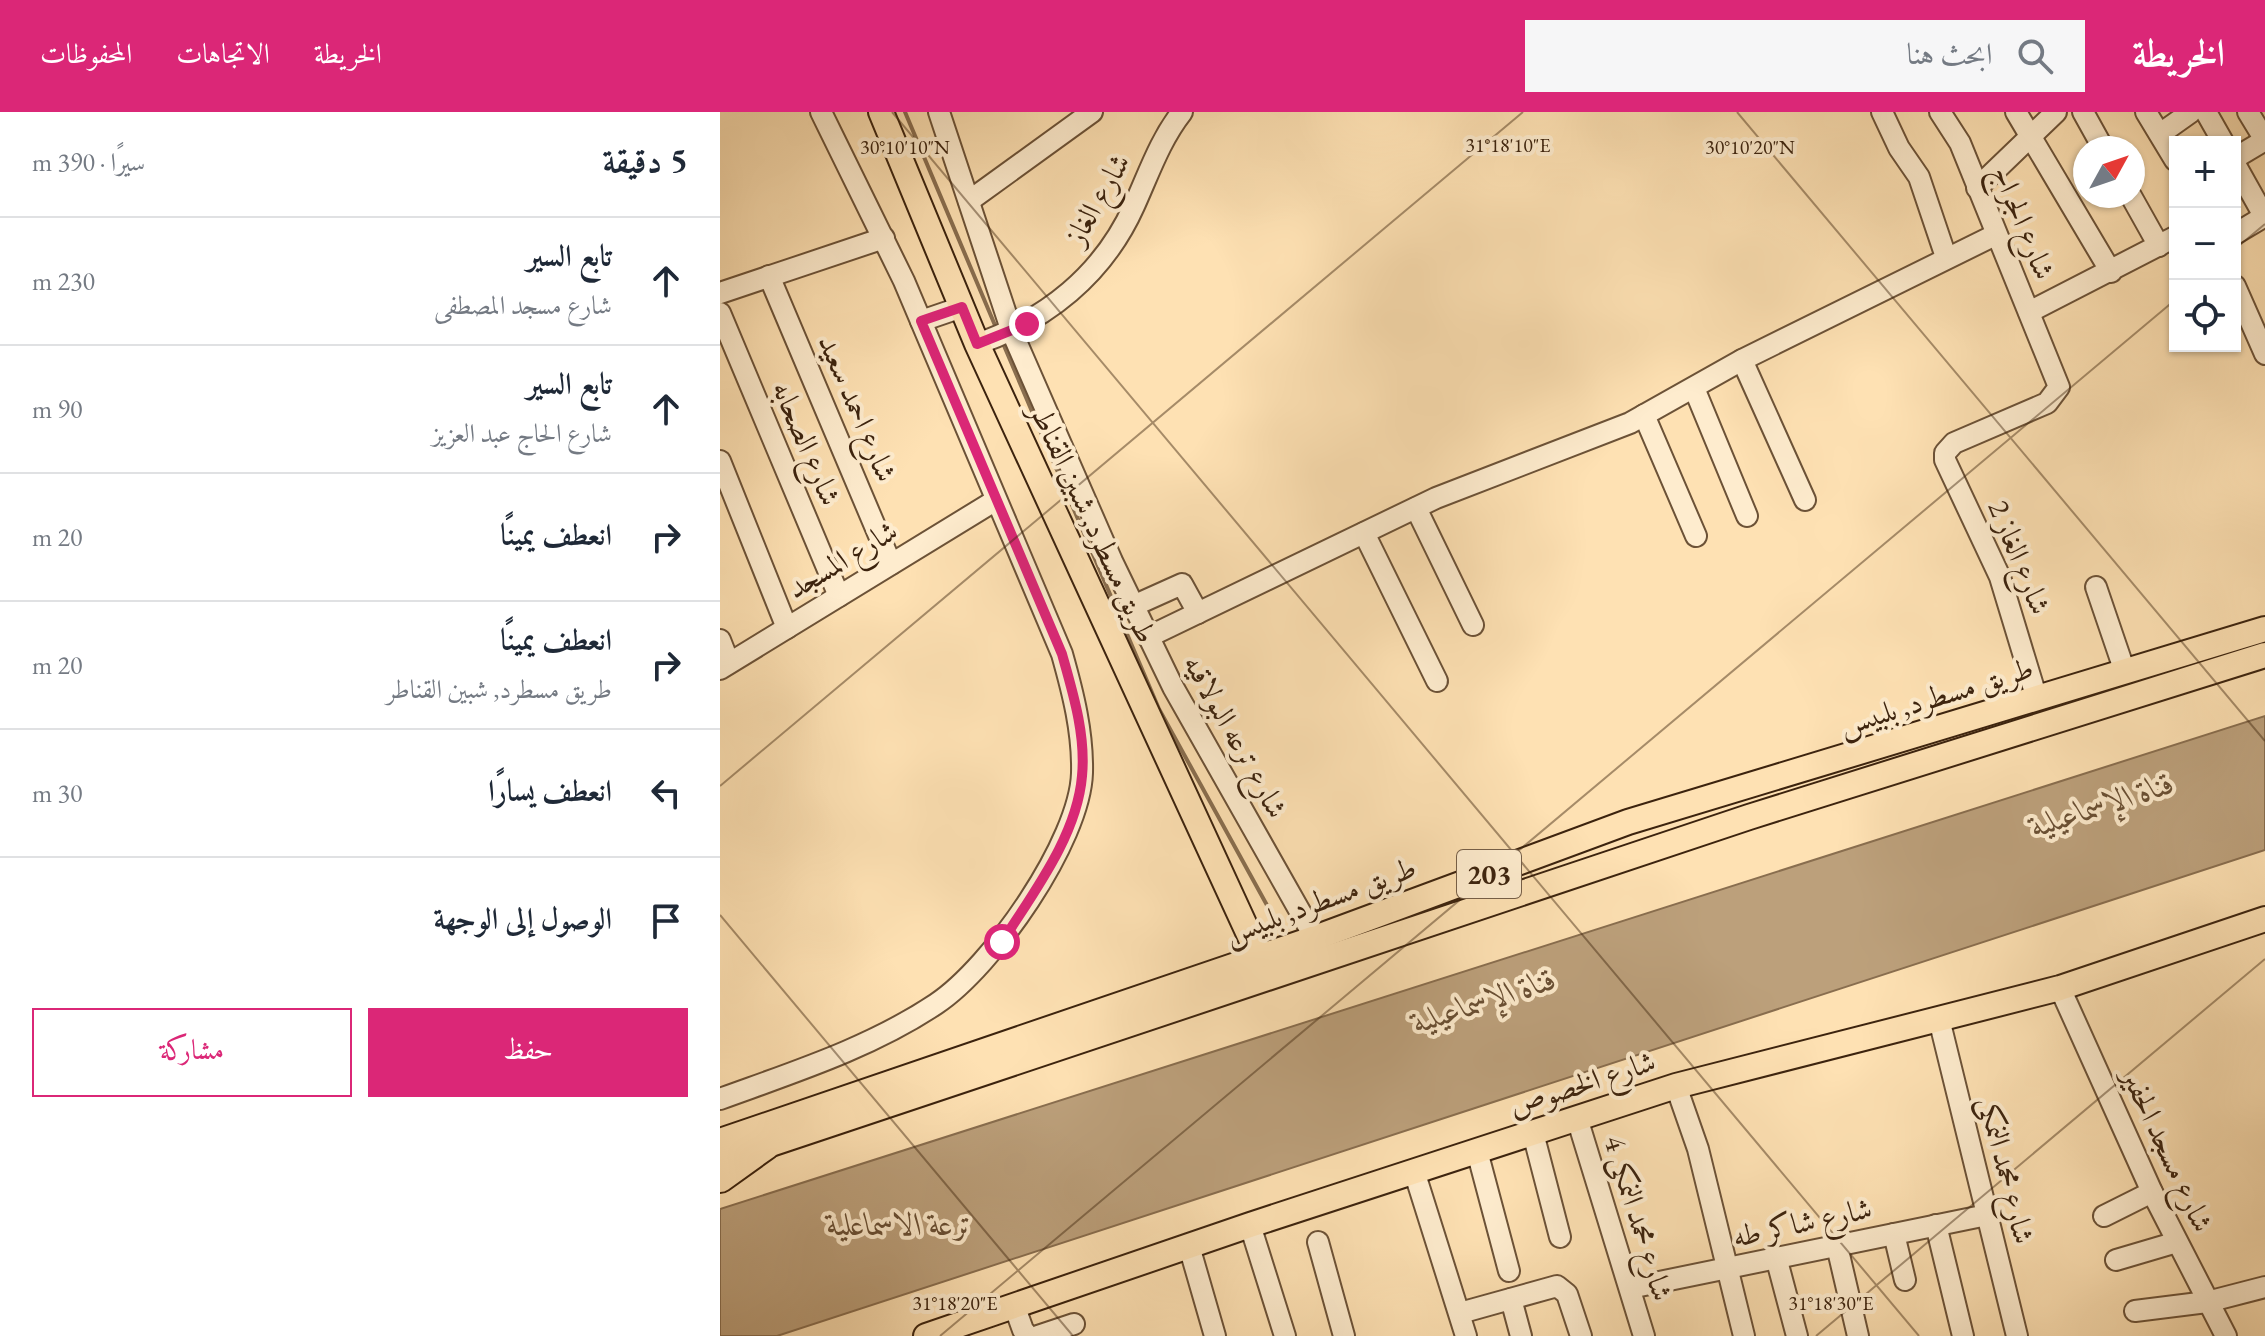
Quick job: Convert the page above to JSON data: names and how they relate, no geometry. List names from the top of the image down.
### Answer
{
  "streets": {
    "main road": [
      "طريق مسطرد, شبين القناطر",
      "طريق مسطرد, بلبيس",
      "203",
      "شارع الخصوص"
    ],
    "street": [
      "شارع الغاز",
      "شارع الجراج",
      "شارع احمد سعيد",
      "شارع الصحابه",
      "شارع الغاز 2",
      "شارع المسجد",
      "شارع ترعه البولاقيه",
      "شارع مسجد الحفير",
      "شارع محمد النمكى",
      "شارع محمد النمكى 4",
      "شارع شاكر طه"
    ]
  },
  "crossings": [
    ["شارع الغاز", "طريق مسطرد, شبين القناطر"],
    ["شارع الغاز", "شارع ترعه البولاقيه"],
    ["شارع الجراج", "شارع الغاز 2"],
    ["شارع احمد سعيد", "شارع المسجد"],
    ["شارع الصحابه", "شارع المسجد"],
    ["طريق مسطرد, شبين القناطر", "طريق مسطرد, بلبيس"],
    ["شارع الغاز 2", "طريق مسطرد, بلبيس"],
    ["طريق مسطرد, بلبيس", "شارع ترعه البولاقيه"],
    ["شارع الخصوص", "شارع مسجد الحفير"],
    ["شارع الخصوص", "شارع محمد النمكى"],
    ["شارع الخصوص", "شارع محمد النمكى 4"],
    ["شارع محمد النمكى", "شارع شاكر طه"],
    ["شارع محمد النمكى 4", "شارع شاكر طه"]
  ],
  "water": ["قناة الإسماعيلية", "ترعة الاسماعلية"],
  "north": "top right",
  "page": {
    "header": "الخريطة",
    "search": "ابحث هنا",
    "nav": ["الخريطة", "الاتجاهات", "المحفوظات"],
    "heading": ["5 دقيقة", "سيرًا · 390 m"],
    "map_buttons": ["+", "−"],
    "list": [
      ["تابع السير", "شارع مسجد المصطفى", "230 m"],
      ["تابع السير", "شارع الحاج عبد العزيز", "90 m"],
      ["انعطف يمينًا", "20 m"],
      ["انعطف يمينًا", "طريق مسطرد, شبين القناطر", "20 m"],
      ["انعطف يسارًا", "30 m"],
      "الوصول إلى الوجهة"
    ],
    "buttons": ["حفظ", "مشاركة"]
  },
  "coordinates": [
    "31°18'10\"E",
    "30°10'10\"N",
    "30°10'20\"N",
    "31°18'20\"E",
    "31°18'30\"E"
  ]
}
